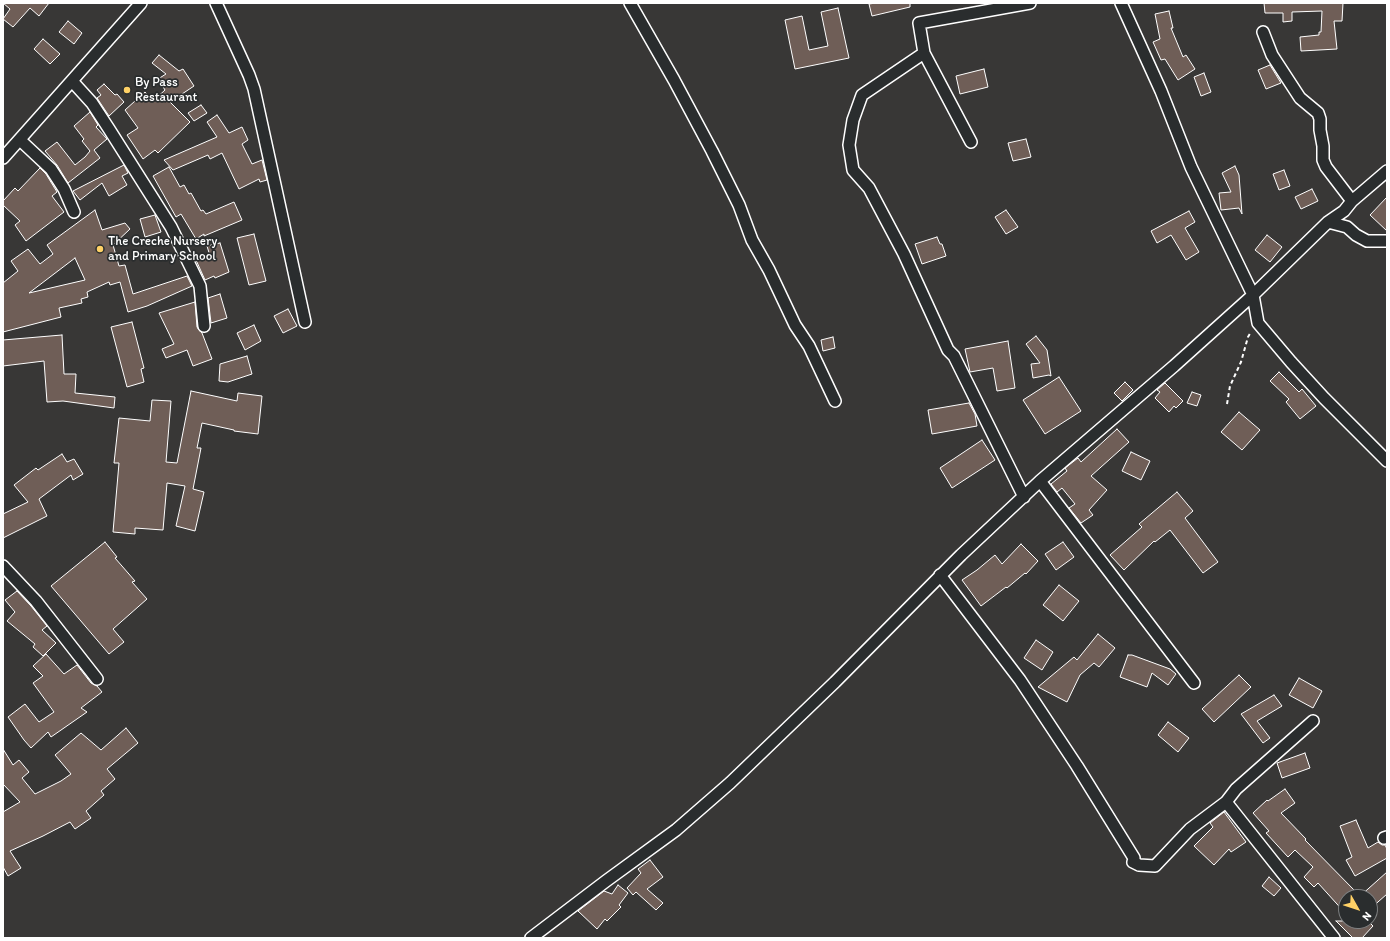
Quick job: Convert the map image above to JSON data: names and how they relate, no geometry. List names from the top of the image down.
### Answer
{
  "places": ["By Pass Restaurant", "The Creche Nursery and Primary School"],
  "north": "bottom right"
}
